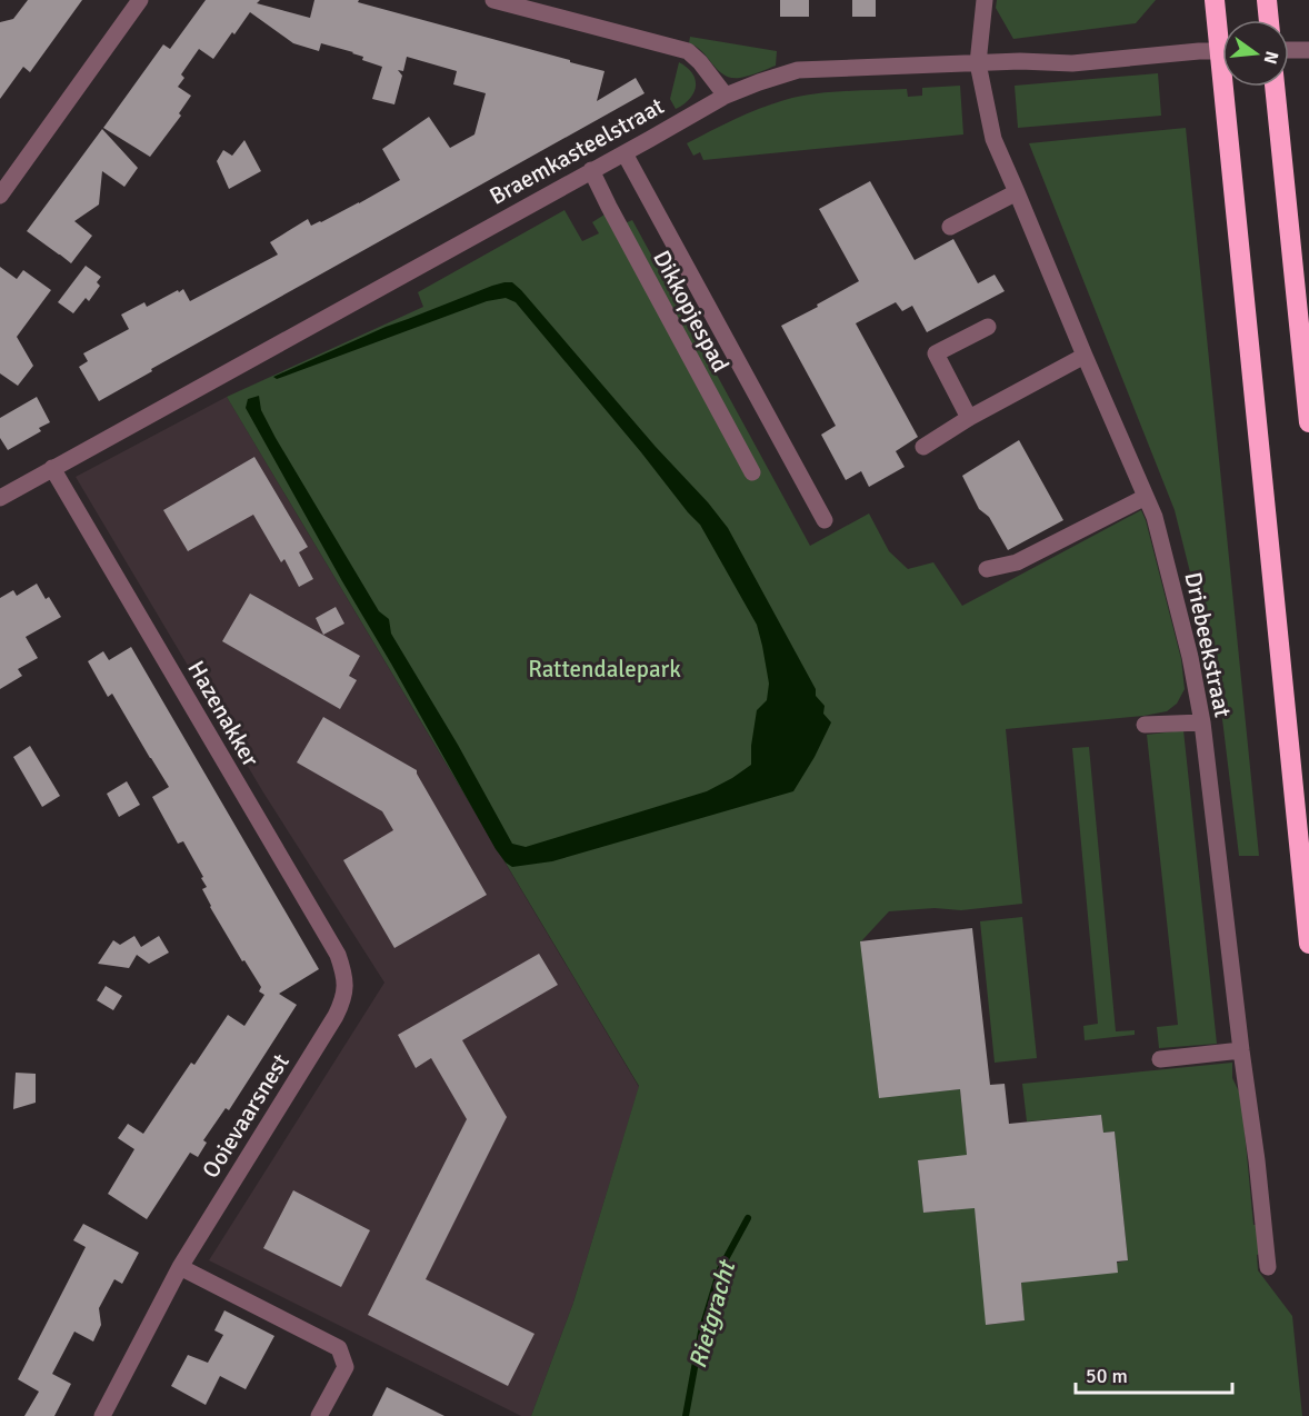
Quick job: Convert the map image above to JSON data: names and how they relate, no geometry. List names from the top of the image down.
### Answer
{
  "streets": {
    "street": [
      "Braemkasteelstraat",
      "Dikkopjespad",
      "Driebeekstraat",
      "Hazenakker",
      "Ooievaarsnest"
    ]
  },
  "crossings": [
    ["Braemkasteelstraat", "Dikkopjespad"],
    ["Braemkasteelstraat", "Driebeekstraat"],
    ["Braemkasteelstraat", "Hazenakker"],
    ["Hazenakker", "Ooievaarsnest"]
  ],
  "water": ["Rietgracht"],
  "parks": ["Rattendalepark"],
  "scale_bar": "50 m",
  "north": "right"
}
